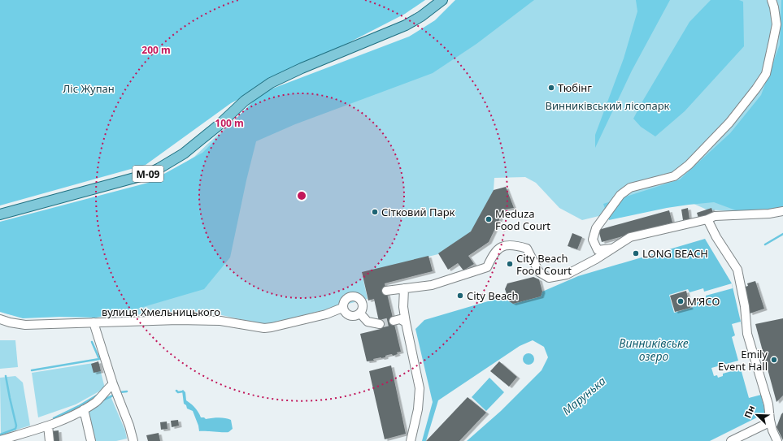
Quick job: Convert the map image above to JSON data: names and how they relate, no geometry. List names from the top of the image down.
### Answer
{
  "streets": {
    "main road": ["М-09"],
    "street": ["вулиця Хмельницького"]
  },
  "water": ["Винниківське озеро", "Марунька"],
  "parks": ["Ліс Жупан", "Винниківський лісопарк"],
  "places": [
    "Тюбінг",
    "Сітковий Парк",
    "Meduza Food Court",
    "LONG BEACH",
    "City Beach Food Court",
    "City Beach",
    "М’ЯСО",
    "Emily Event Hall"
  ],
  "north": "top left",
  "rings": ["200 m", "100 m"]
}
